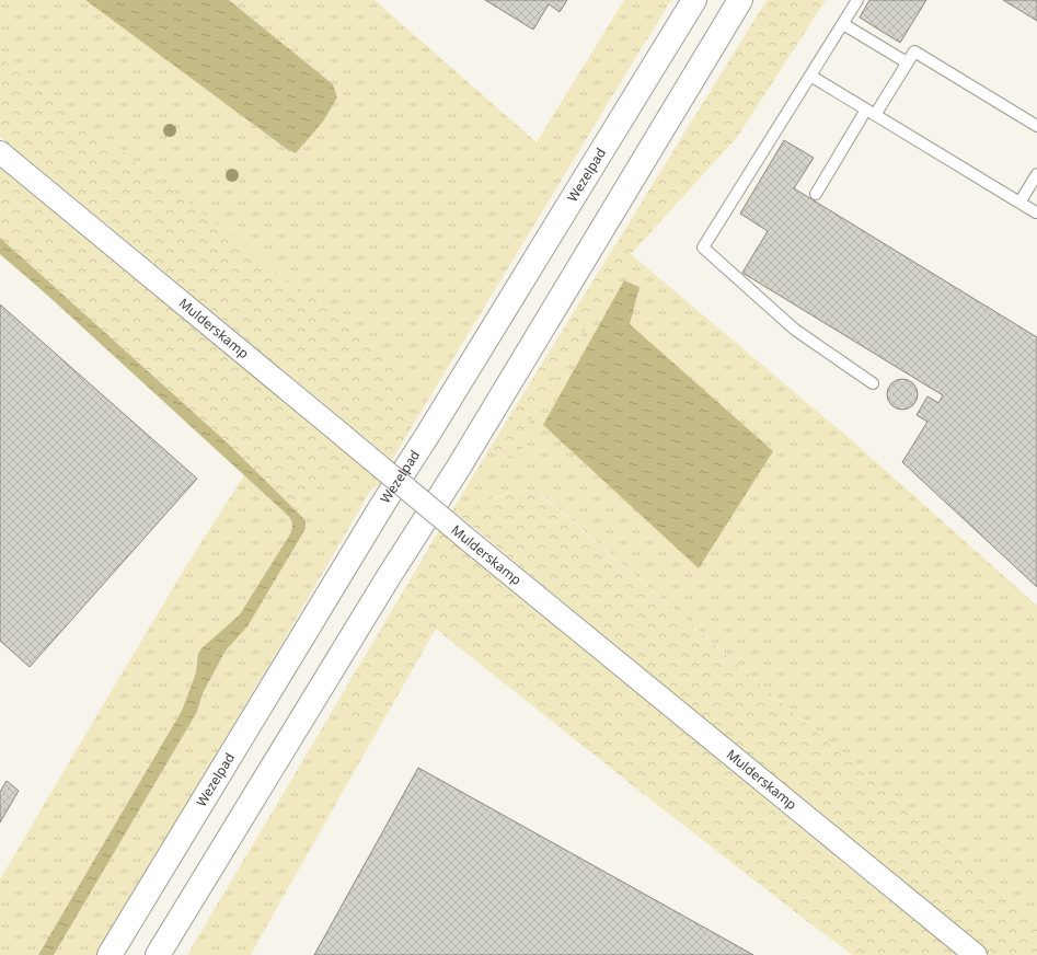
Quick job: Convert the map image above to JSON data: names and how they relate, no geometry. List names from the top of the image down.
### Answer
{
  "streets": {
    "highway": ["Wezelpad"],
    "street": ["Mulderskamp"]
  }
}
